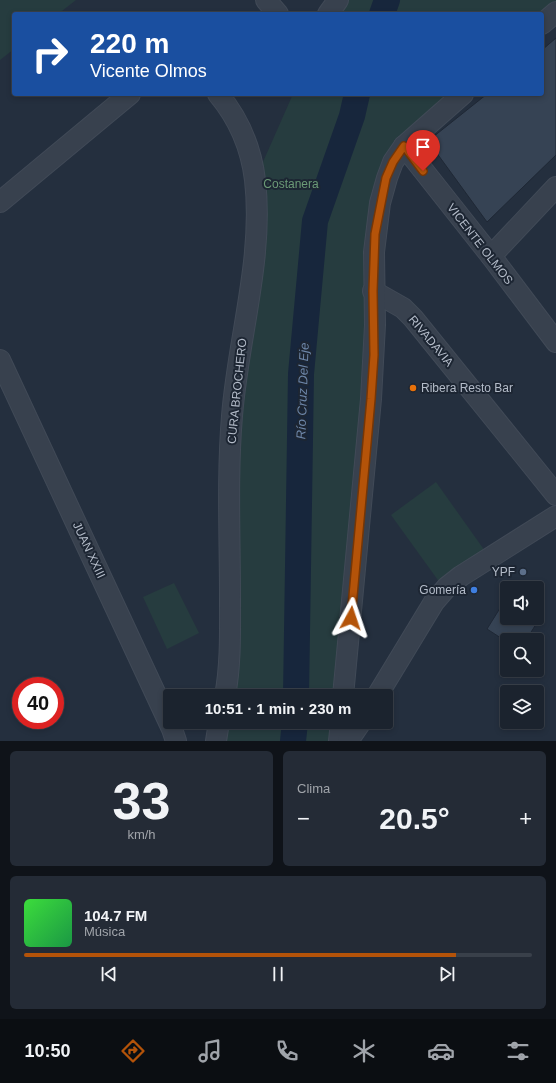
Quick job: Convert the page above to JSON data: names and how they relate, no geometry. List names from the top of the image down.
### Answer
{
  "streets": {
    "street": [
      "VICENTE OLMOS",
      "RIVADAVIA",
      "CURA BROCHERO",
      "JUAN XXIII"
    ]
  },
  "water": ["Río Cruz Del Eje"],
  "parks": ["Costanera"],
  "places": ["Ribera Resto Bar", "YPF", "Gomería"],
  "page": {
    "turn": ["220 m", "Vicente Olmos"],
    "limit": "40",
    "trip": "10:51 · 1 min · 230 m",
    "tile": [
      ["33", "km/h"],
      "Clima"
    ],
    "heat": ["−", "20.5°", "+"],
    "song": ["104.7 FM", "Música"],
    "tabs": "10:50"
  }
}
